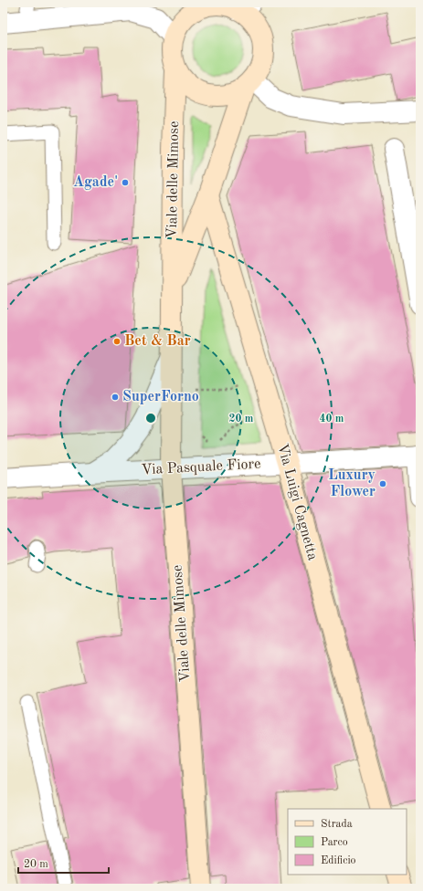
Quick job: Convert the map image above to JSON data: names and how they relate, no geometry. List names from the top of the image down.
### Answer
{
  "streets": {
    "main road": ["Viale delle Mimose", "Via Luigi Cagnetta"],
    "street": ["Via Pasquale Fiore"]
  },
  "crossings": [
    ["Viale delle Mimose", "Via Pasquale Fiore"],
    ["Viale delle Mimose", "Via Luigi Cagnetta"],
    ["Via Pasquale Fiore", "Via Luigi Cagnetta"]
  ],
  "places": [
    "Agade'",
    "Bet & Bar",
    "SuperForno",
    "Luxury Flower"
  ],
  "legend": ["Strada", "Parco", "Edificio"],
  "scale_bar": "20 m",
  "rings": ["20 m", "40 m"]
}
